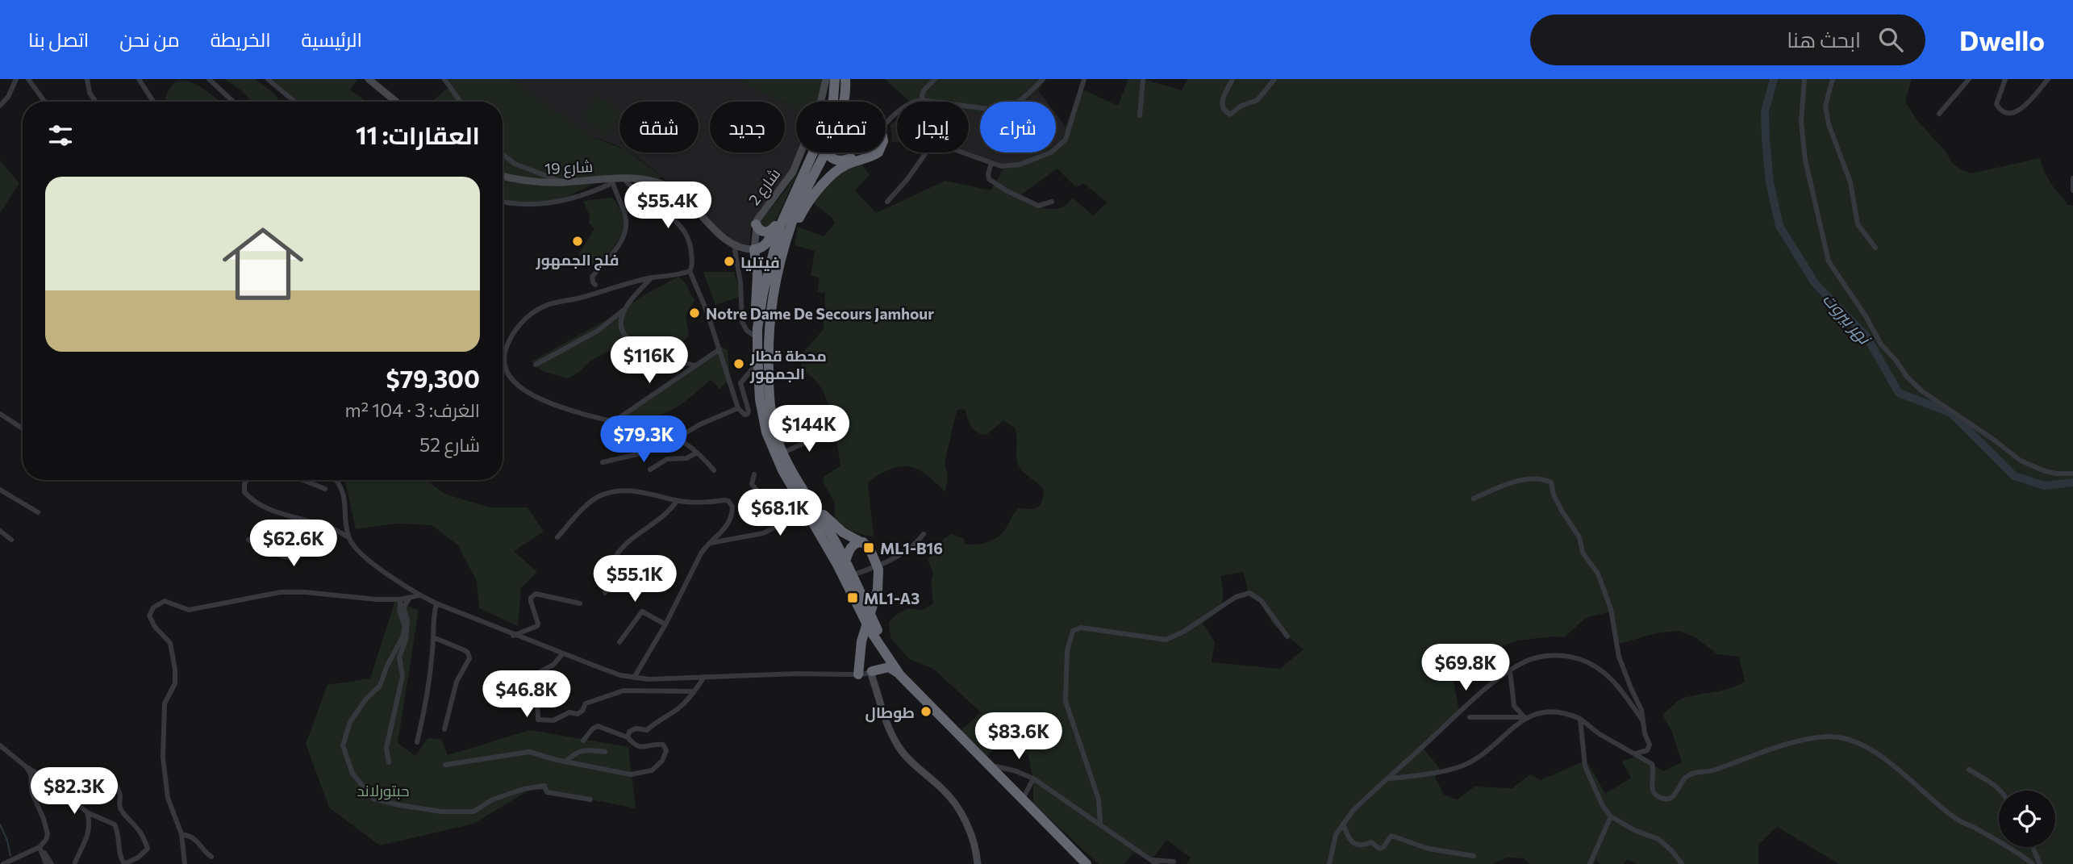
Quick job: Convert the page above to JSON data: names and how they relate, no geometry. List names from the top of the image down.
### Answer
{
  "streets": {
    "main road": ["شارع 19", "شارع 2"]
  },
  "crossings": [
    ["شارع 19", "شارع 2"]
  ],
  "water": ["نهر بيروت"],
  "parks": ["حبتورلاند"],
  "places": {
    "other": [
      "فلج الجمهور",
      "فيتليا",
      "Notre Dame De Secours Jamhour",
      "محطة قطار الجمهور",
      "طوطال"
    ],
    "transit": ["ML1-B16", "ML1-A3"]
  },
  "page": {
    "header": "Dwello",
    "search": "ابحث هنا",
    "nav": [
      "الرئيسية",
      "الخريطة",
      "من نحن",
      "اتصل بنا"
    ],
    "chip": [
      "شراء",
      "إيجار",
      "تصفية",
      "جديد",
      "شقة"
    ],
    "heading": "العقارات: 11",
    "list": [
      {
        "name": "$79,300",
        "note": "الغرف: 3 · 104 m² · شارع 52"
      }
    ],
    "price": [
      "$55.4K",
      "$116K",
      "$144K",
      "$79.3K",
      "$68.1K",
      "$62.6K",
      "$55.1K",
      "$69.8K",
      "$46.8K",
      "$83.6K",
      "$82.3K"
    ]
  }
}
